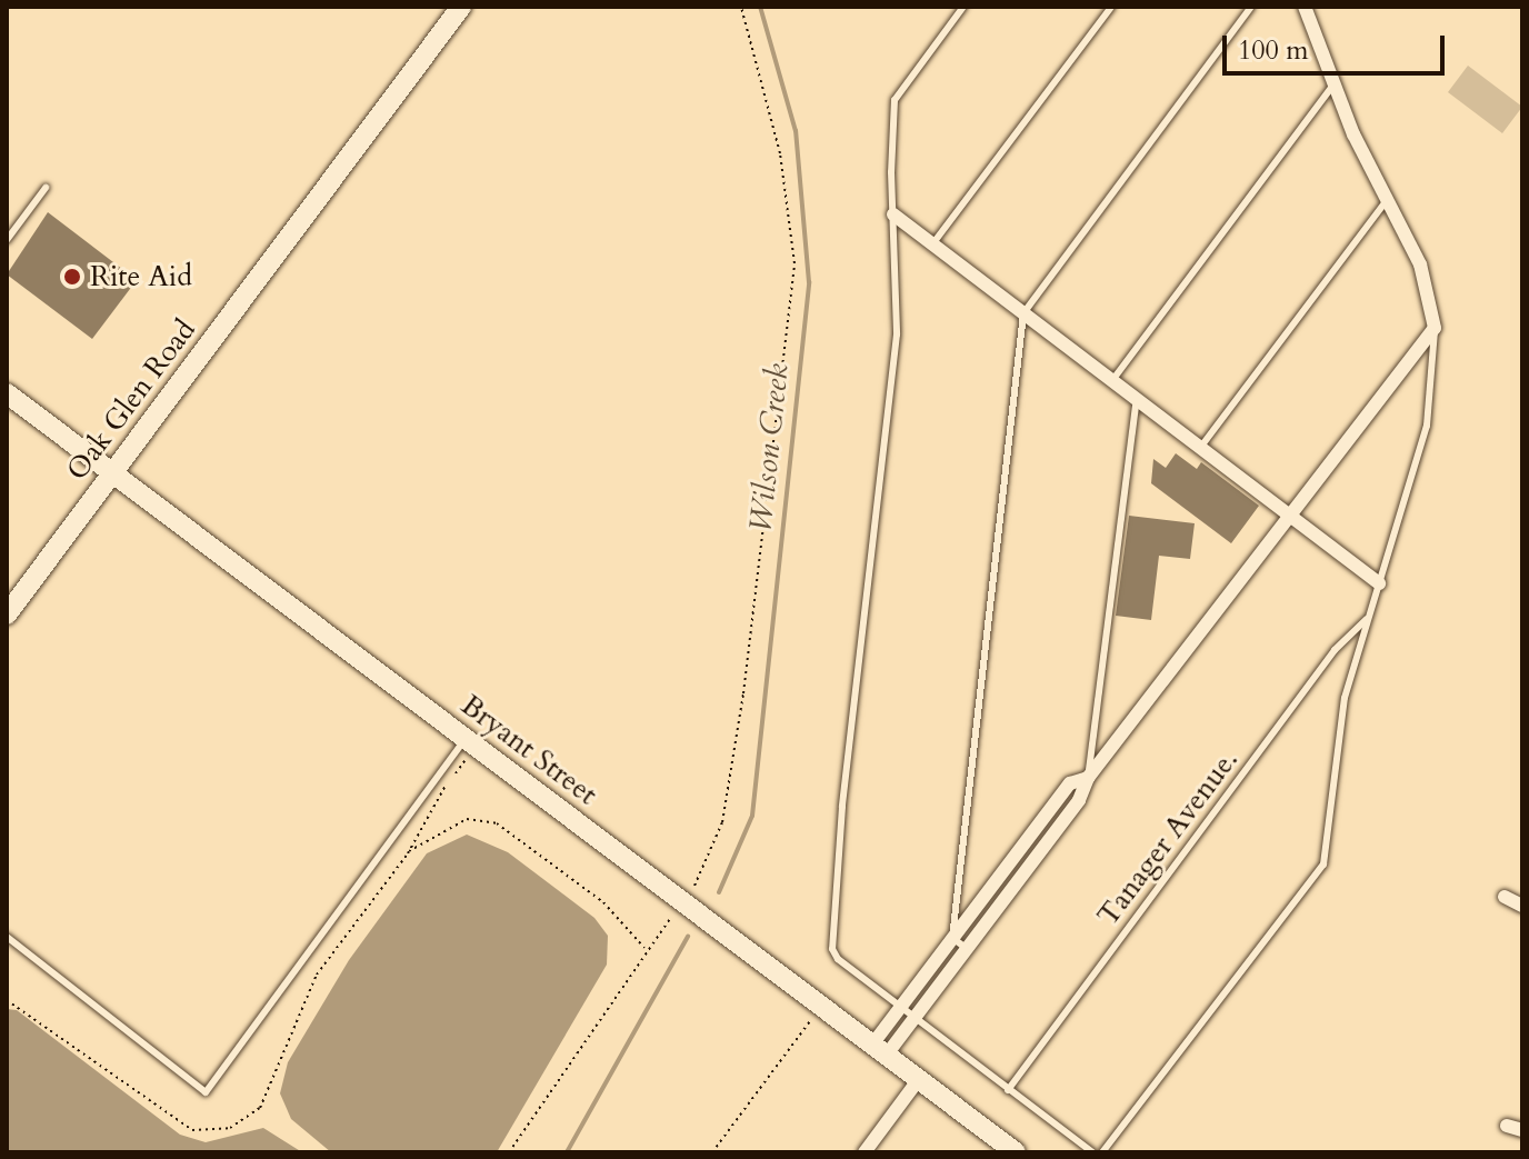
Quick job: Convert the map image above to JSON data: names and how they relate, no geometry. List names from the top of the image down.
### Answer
{
  "streets": {
    "main road": ["Oak Glen Road", "Bryant Street"],
    "lane": ["Tanager Avenue."]
  },
  "crossings": [
    ["Oak Glen Road", "Bryant Street"]
  ],
  "water": ["Wilson Creek"],
  "places": ["Rite Aid"],
  "scale_bar": "100 m"
}
